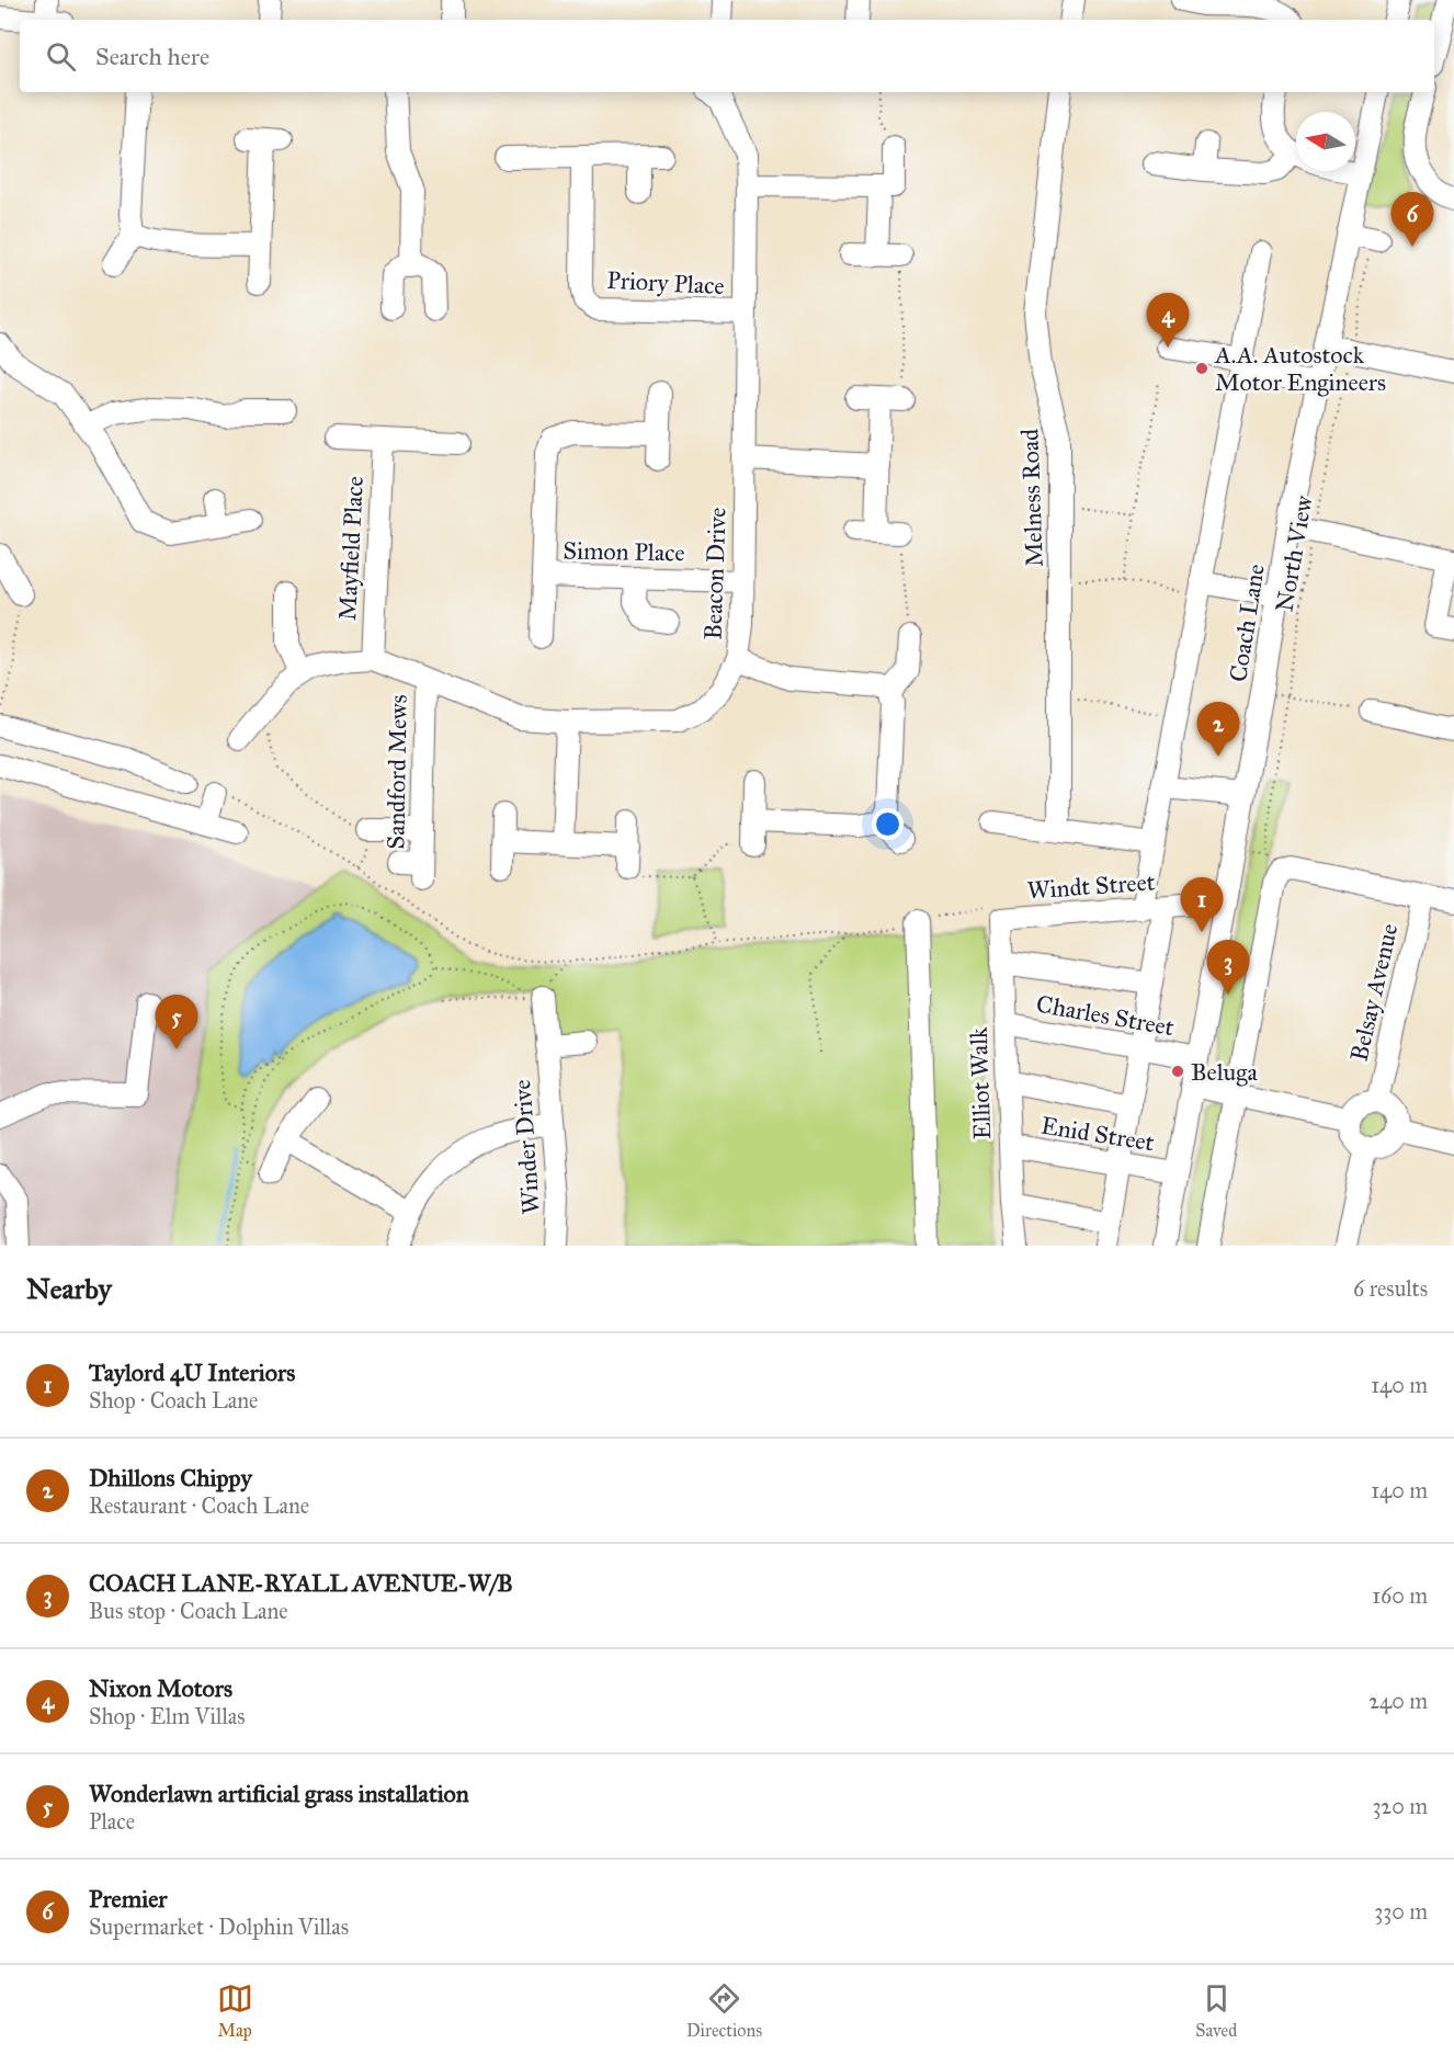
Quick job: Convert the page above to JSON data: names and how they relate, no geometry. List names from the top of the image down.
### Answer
{
  "streets": {
    "street": [
      "Priory Place",
      "Melness Road",
      "Mayfield Place",
      "Simon Place",
      "Beacon Drive",
      "Coach Lane",
      "Sandford Mews",
      "Windt Street",
      "Belsay Avenue",
      "Charles Street",
      "Elliot Walk",
      "Enid Street",
      "Winder Drive"
    ],
    "path": ["North View"]
  },
  "crossings": [
    ["Priory Place", "Beacon Drive"],
    ["Mayfield Place", "Beacon Drive"],
    ["Mayfield Place", "Sandford Mews"],
    ["Simon Place", "Beacon Drive"],
    ["Beacon Drive", "Sandford Mews"],
    ["Coach Lane", "Windt Street"],
    ["Coach Lane", "Charles Street"],
    ["Coach Lane", "Enid Street"],
    ["Windt Street", "Elliot Walk"],
    ["Charles Street", "Elliot Walk"],
    ["Elliot Walk", "Enid Street"]
  ],
  "places": ["A.A. Autostock Motor Engineers", "Beluga"],
  "north": "left",
  "page": {
    "search": "Search here",
    "pins": [
      "6",
      "4",
      "2",
      "1",
      "3",
      "5"
    ],
    "heading": ["Nearby", "6 results"],
    "list": [
      {
        "mark": "1",
        "name": "Taylord 4U Interiors",
        "note": "Shop · Coach Lane",
        "value": "140 m"
      },
      {
        "mark": "2",
        "name": "Dhillons Chippy",
        "note": "Restaurant · Coach Lane",
        "value": "140 m"
      },
      {
        "mark": "3",
        "name": "COACH LANE-RYALL AVENUE-W/B",
        "note": "Bus stop · Coach Lane",
        "value": "160 m"
      },
      {
        "mark": "4",
        "name": "Nixon Motors",
        "note": "Shop · Elm Villas",
        "value": "240 m"
      },
      {
        "mark": "5",
        "name": "Wonderlawn artificial grass installation",
        "note": "Place",
        "value": "320 m"
      },
      {
        "mark": "6",
        "name": "Premier",
        "note": "Supermarket · Dolphin Villas",
        "value": "330 m"
      }
    ],
    "nav": ["Map", "Directions", "Saved"]
  }
}
